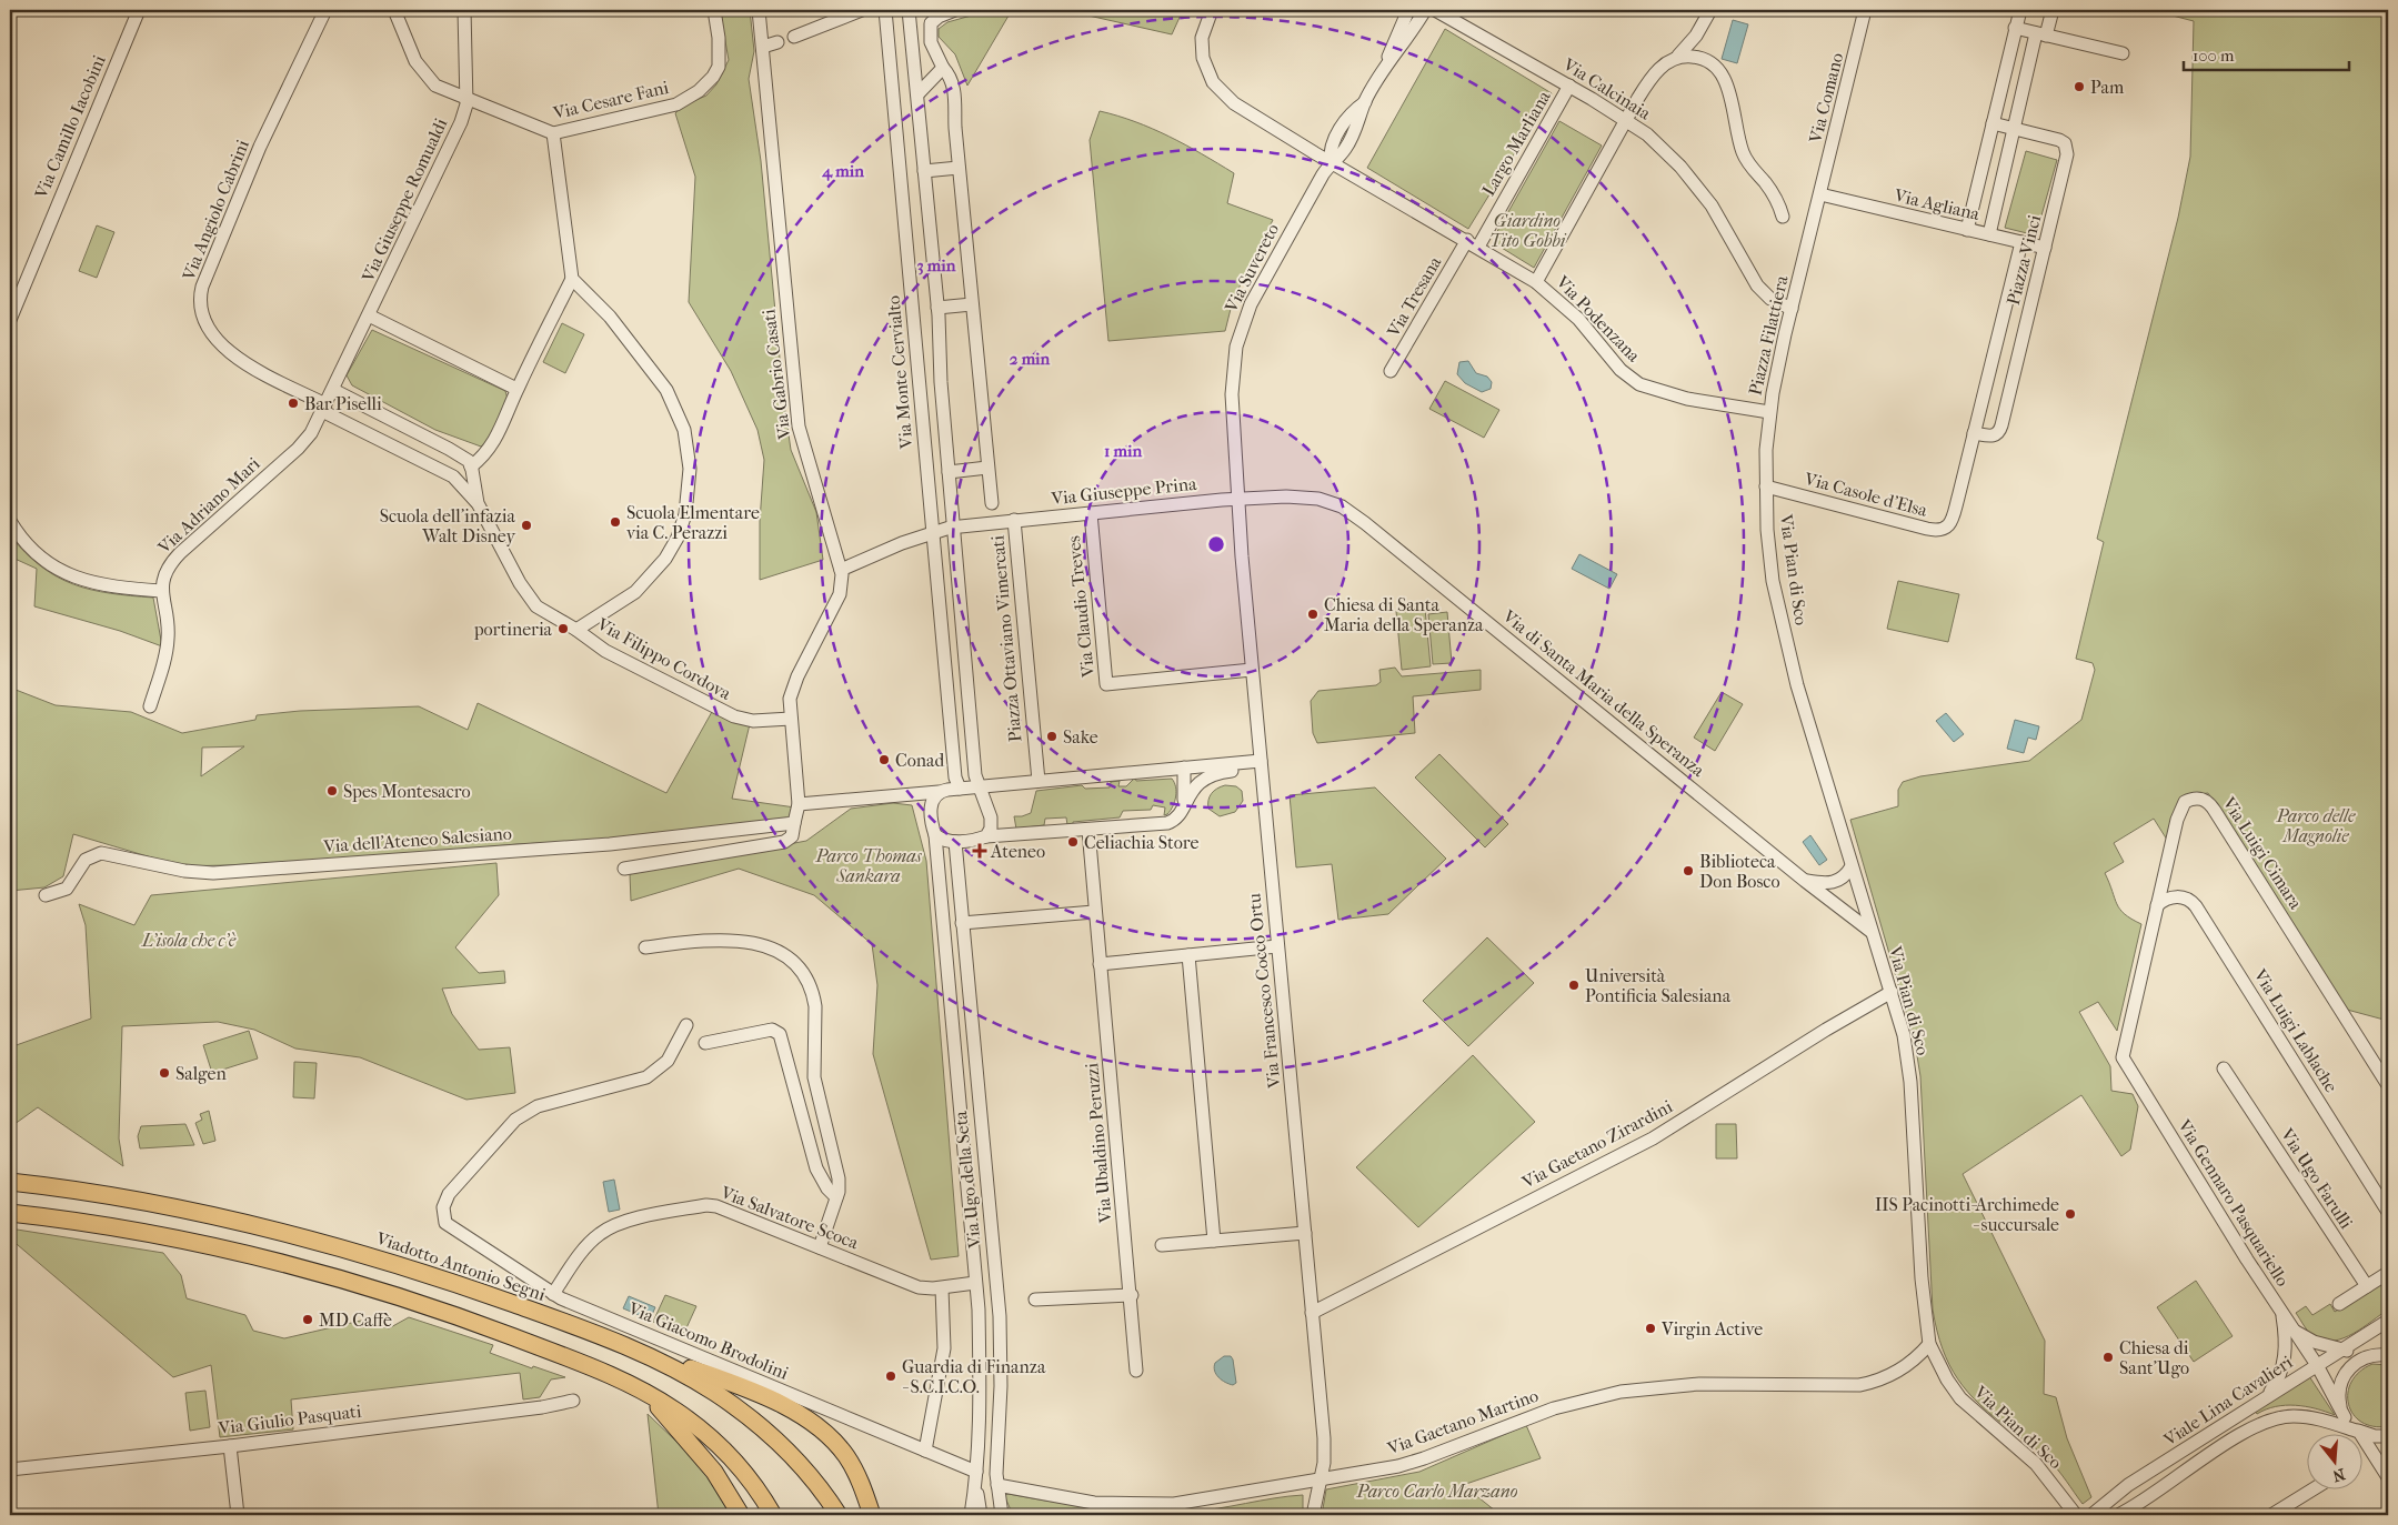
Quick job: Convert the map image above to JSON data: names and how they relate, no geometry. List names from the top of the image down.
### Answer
{
  "streets": {
    "main road": ["Viadotto Antonio Segni"],
    "street": [
      "Via Calcinaia",
      "Via Comano",
      "Via Cesare Fani",
      "Via Camillo Iacobini",
      "Largo Marliana",
      "Via Giuseppe Romualdi",
      "Via Agliana",
      "Via Angiolo Cabrini",
      "Piazza Vinci",
      "Via Suvereto",
      "Via Tresana",
      "Via Podenzana",
      "Piazza Filattiera",
      "Via Monte Cervialto",
      "Via Gabrio Casati",
      "Via Giuseppe Prina",
      "Via Casole d'Elsa",
      "Via Adriano Mari",
      "Via Pian di Sco",
      "Via Claudio Treves",
      "Piazza Ottaviano Vimercati",
      "Via Filippo Cordova",
      "Via di Santa Maria della Speranza",
      "Via dell'Ateneo Salesiano",
      "Via Luigi Cimara",
      "Via Francesco Cocco Ortu",
      "Via Luigi Lablache",
      "Via Ubaldino Peruzzi",
      "Via Gaetano Zirardini",
      "Via Ugo Farulli",
      "Via Ugo della Seta",
      "Via Gennaro Pasquariello",
      "Via Salvatore Scoca",
      "Via Giacomo Brodolini",
      "Viale Lina Cavalieri",
      "Via Giulio Pasquati",
      "Via Gaetano Martino"
    ]
  },
  "crossings": [
    ["Via Calcinaia", "Largo Marliana"],
    ["Via Calcinaia", "Piazza Filattiera"],
    ["Via Comano", "Via Agliana"],
    ["Via Comano", "Piazza Filattiera"],
    ["Via Cesare Fani", "Via Giuseppe Romualdi"],
    ["Largo Marliana", "Via Tresana"],
    ["Largo Marliana", "Via Podenzana"],
    ["Via Giuseppe Romualdi", "Via Adriano Mari"],
    ["Via Agliana", "Piazza Vinci"],
    ["Via Agliana", "Piazza Filattiera"],
    ["Via Angiolo Cabrini", "Via Adriano Mari"],
    ["Via Angiolo Cabrini", "Via Filippo Cordova"],
    ["Piazza Vinci", "Via Casole d'Elsa"],
    ["Via Suvereto", "Via Podenzana"],
    ["Via Suvereto", "Via Giuseppe Prina"],
    ["Via Suvereto", "Via di Santa Maria della Speranza"],
    ["Via Suvereto", "Via Francesco Cocco Ortu"],
    ["Via Tresana", "Via Podenzana"],
    ["Via Podenzana", "Piazza Filattiera"],
    ["Piazza Filattiera", "Via Casole d'Elsa"],
    ["Piazza Filattiera", "Via Pian di Sco"],
    ["Via Monte Cervialto", "Piazza Ottaviano Vimercati"],
    ["Via Gabrio Casati", "Piazza Ottaviano Vimercati"],
    ["Via Gabrio Casati", "Via Filippo Cordova"],
    ["Via Giuseppe Prina", "Via Claudio Treves"],
    ["Via Giuseppe Prina", "Piazza Ottaviano Vimercati"],
    ["Via Giuseppe Prina", "Via di Santa Maria della Speranza"],
    ["Via Giuseppe Prina", "Via Francesco Cocco Ortu"],
    ["Via Casole d'Elsa", "Via Pian di Sco"],
    ["Via Pian di Sco", "Via di Santa Maria della Speranza"],
    ["Via Pian di Sco", "Via Gaetano Zirardini"],
    ["Via Pian di Sco", "Via Gaetano Martino"],
    ["Via Claudio Treves", "Via Francesco Cocco Ortu"],
    ["Via di Santa Maria della Speranza", "Via Francesco Cocco Ortu"],
    ["Via Luigi Cimara", "Via Luigi Lablache"],
    ["Via Luigi Cimara", "Via Gennaro Pasquariello"],
    ["Via Francesco Cocco Ortu", "Via Gaetano Zirardini"],
    ["Via Francesco Cocco Ortu", "Via Gaetano Martino"],
    ["Via Ugo della Seta", "Via Salvatore Scoca"],
    ["Via Ugo della Seta", "Via Giacomo Brodolini"],
    ["Via Ugo della Seta", "Via Gaetano Martino"],
    ["Via Gennaro Pasquariello", "Viale Lina Cavalieri"],
    ["Via Salvatore Scoca", "Via Giacomo Brodolini"]
  ],
  "parks": [
    "Giardino Tito Gobbi",
    "Parco delle Magnolie",
    "Parco Thomas Sankara",
    "L'isola che c'è",
    "Parco Carlo Marzano"
  ],
  "places": {
    "other": [
      "Pam",
      "Bar Piselli",
      "Scuola Elmentare via C. Perazzi",
      "Scuola dell'infazia Walt Disney",
      "Chiesa di Santa Maria della Speranza",
      "portineria",
      "Sake",
      "Conad",
      "Spes Montesacro",
      "Celiachia Store",
      "Biblioteca Don Bosco",
      "Università Pontificia Salesiana",
      "Salgen",
      "IIS Pacinotti-Archimede - succursale",
      "MD Caffè",
      "Virgin Active",
      "Chiesa di Sant'Ugo",
      "Guardia di Finanza - S.C.I.C.O."
    ],
    "health": ["Ateneo"]
  },
  "scale_bar": "100 m",
  "north": "bottom",
  "rings": [
    "4 min",
    "3 min",
    "2 min",
    "1 min"
  ]
}
